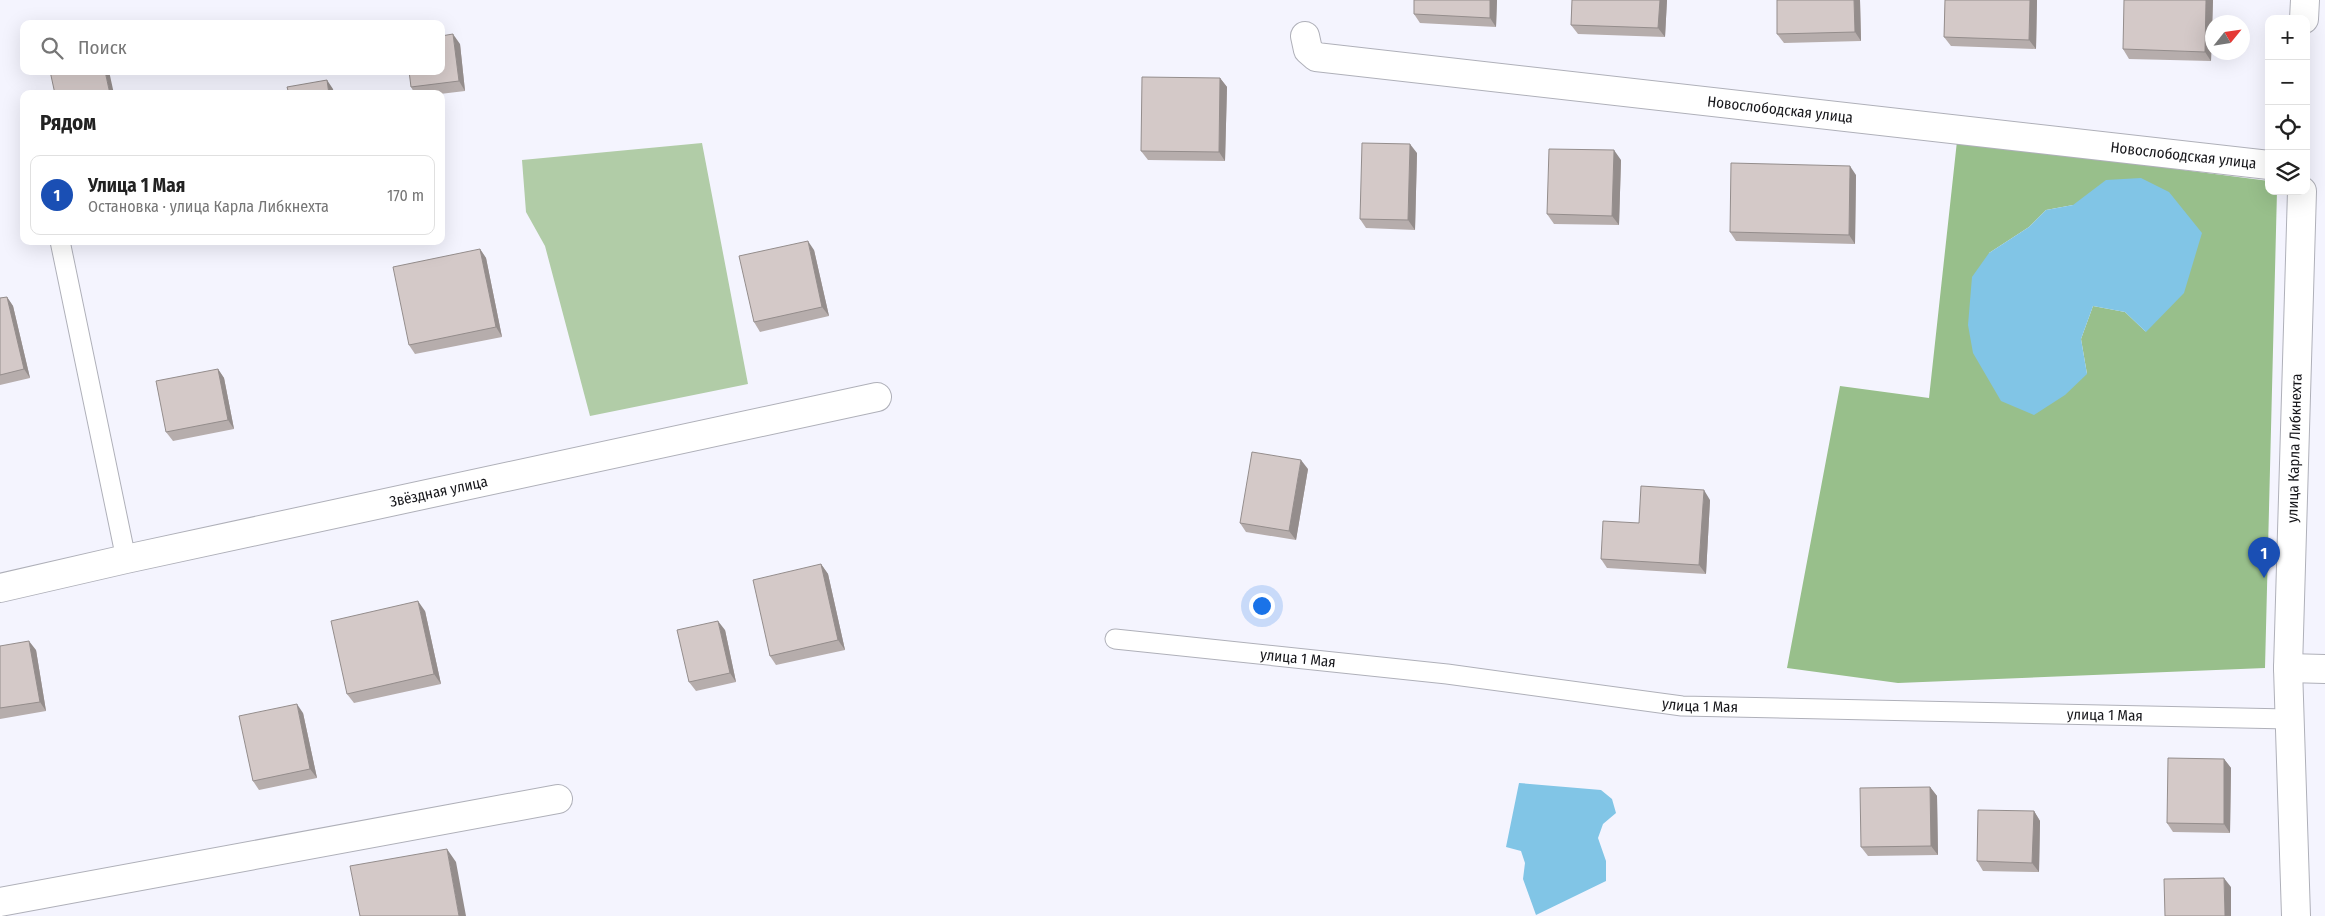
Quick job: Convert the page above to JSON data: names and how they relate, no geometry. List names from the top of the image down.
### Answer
{
  "streets": {
    "street": ["Новослободская улица", "улица Карла Либкнехта", "Звёздная улица"],
    "lane": ["улица 1 Мая"]
  },
  "crossings": [
    ["улица Карла Либкнехта", "улица 1 Мая"]
  ],
  "north": "top right",
  "page": {
    "map_buttons": ["+", "−"],
    "search": "Поиск",
    "heading": "Рядом",
    "list": [
      {
        "mark": "1",
        "name": "Улица 1 Мая",
        "note": "Остановка · улица Карла Либкнехта",
        "value": "170 m"
      }
    ],
    "pins": "1"
  }
}
